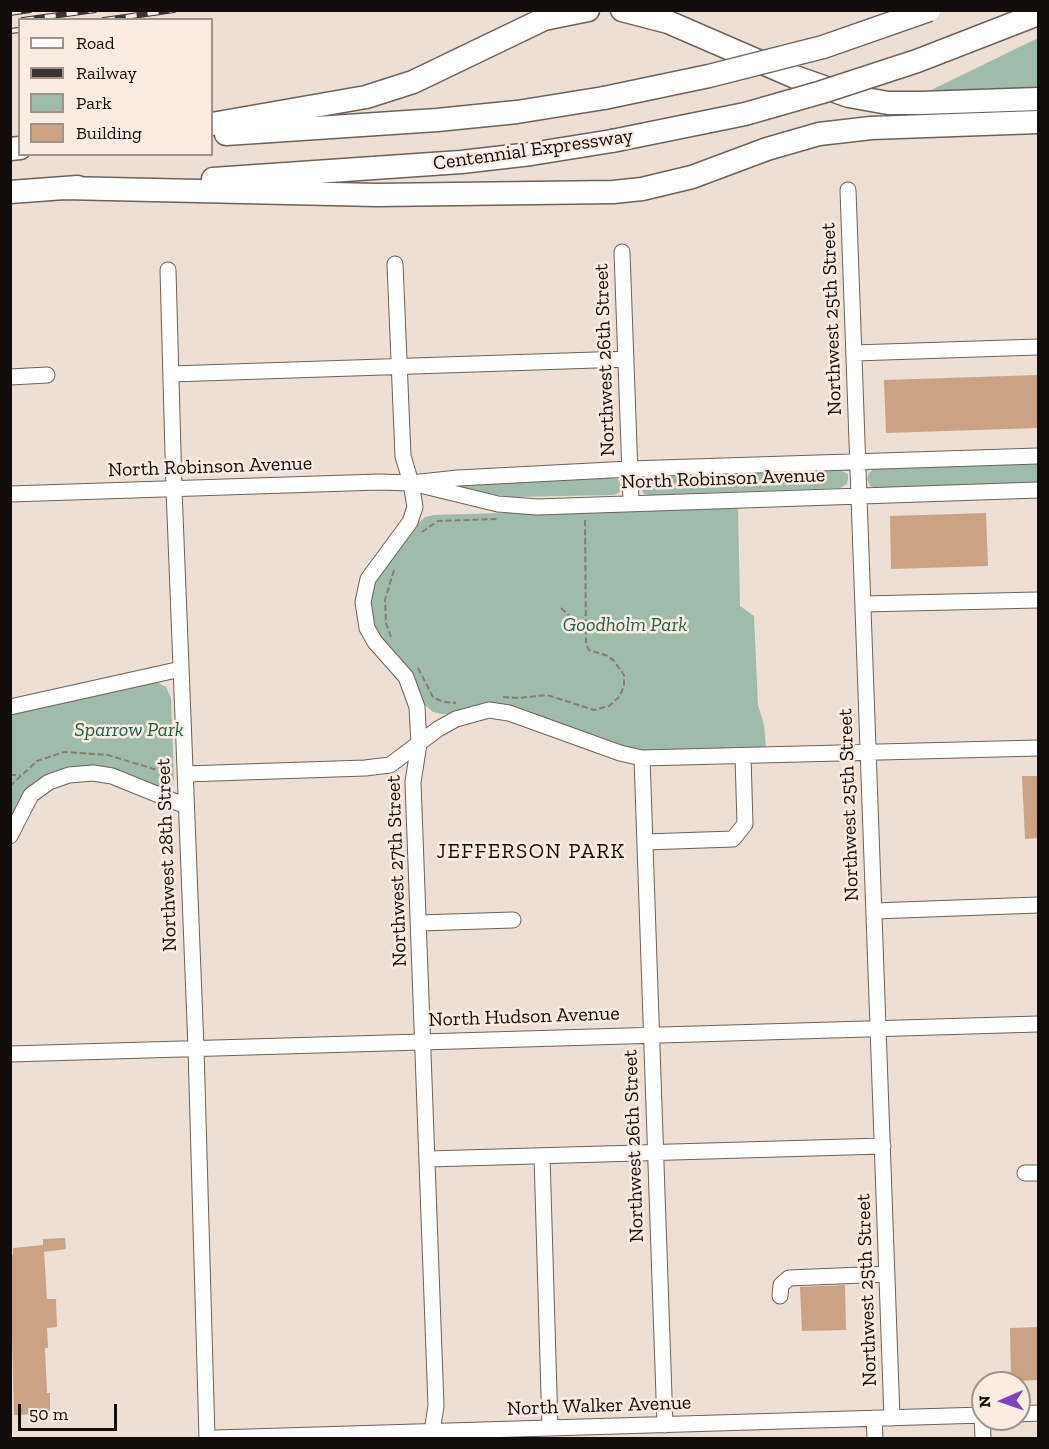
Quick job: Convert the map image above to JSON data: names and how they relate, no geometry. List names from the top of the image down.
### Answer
{
  "streets": {
    "highway": ["Centennial Expressway"],
    "street": [
      "Northwest 25th Street",
      "Northwest 26th Street",
      "North Robinson Avenue",
      "Northwest 28th Street",
      "Northwest 27th Street",
      "North Hudson Avenue",
      "North Walker Avenue"
    ]
  },
  "crossings": [
    ["Northwest 25th Street", "North Robinson Avenue"],
    ["Northwest 25th Street", "North Hudson Avenue"],
    ["Northwest 25th Street", "North Walker Avenue"],
    ["Northwest 26th Street", "North Robinson Avenue"],
    ["Northwest 26th Street", "North Hudson Avenue"],
    ["Northwest 26th Street", "North Walker Avenue"],
    ["North Robinson Avenue", "Northwest 28th Street"],
    ["North Robinson Avenue", "Northwest 27th Street"],
    ["Northwest 28th Street", "North Hudson Avenue"],
    ["Northwest 27th Street", "North Hudson Avenue"],
    ["Northwest 27th Street", "North Walker Avenue"]
  ],
  "districts": ["JEFFERSON PARK"],
  "parks": ["Goodholm Park", "Sparrow Park"],
  "legend": [
    "Road",
    "Railway",
    "Park",
    "Building"
  ],
  "scale_bar": "50 m",
  "north": "left"
}
